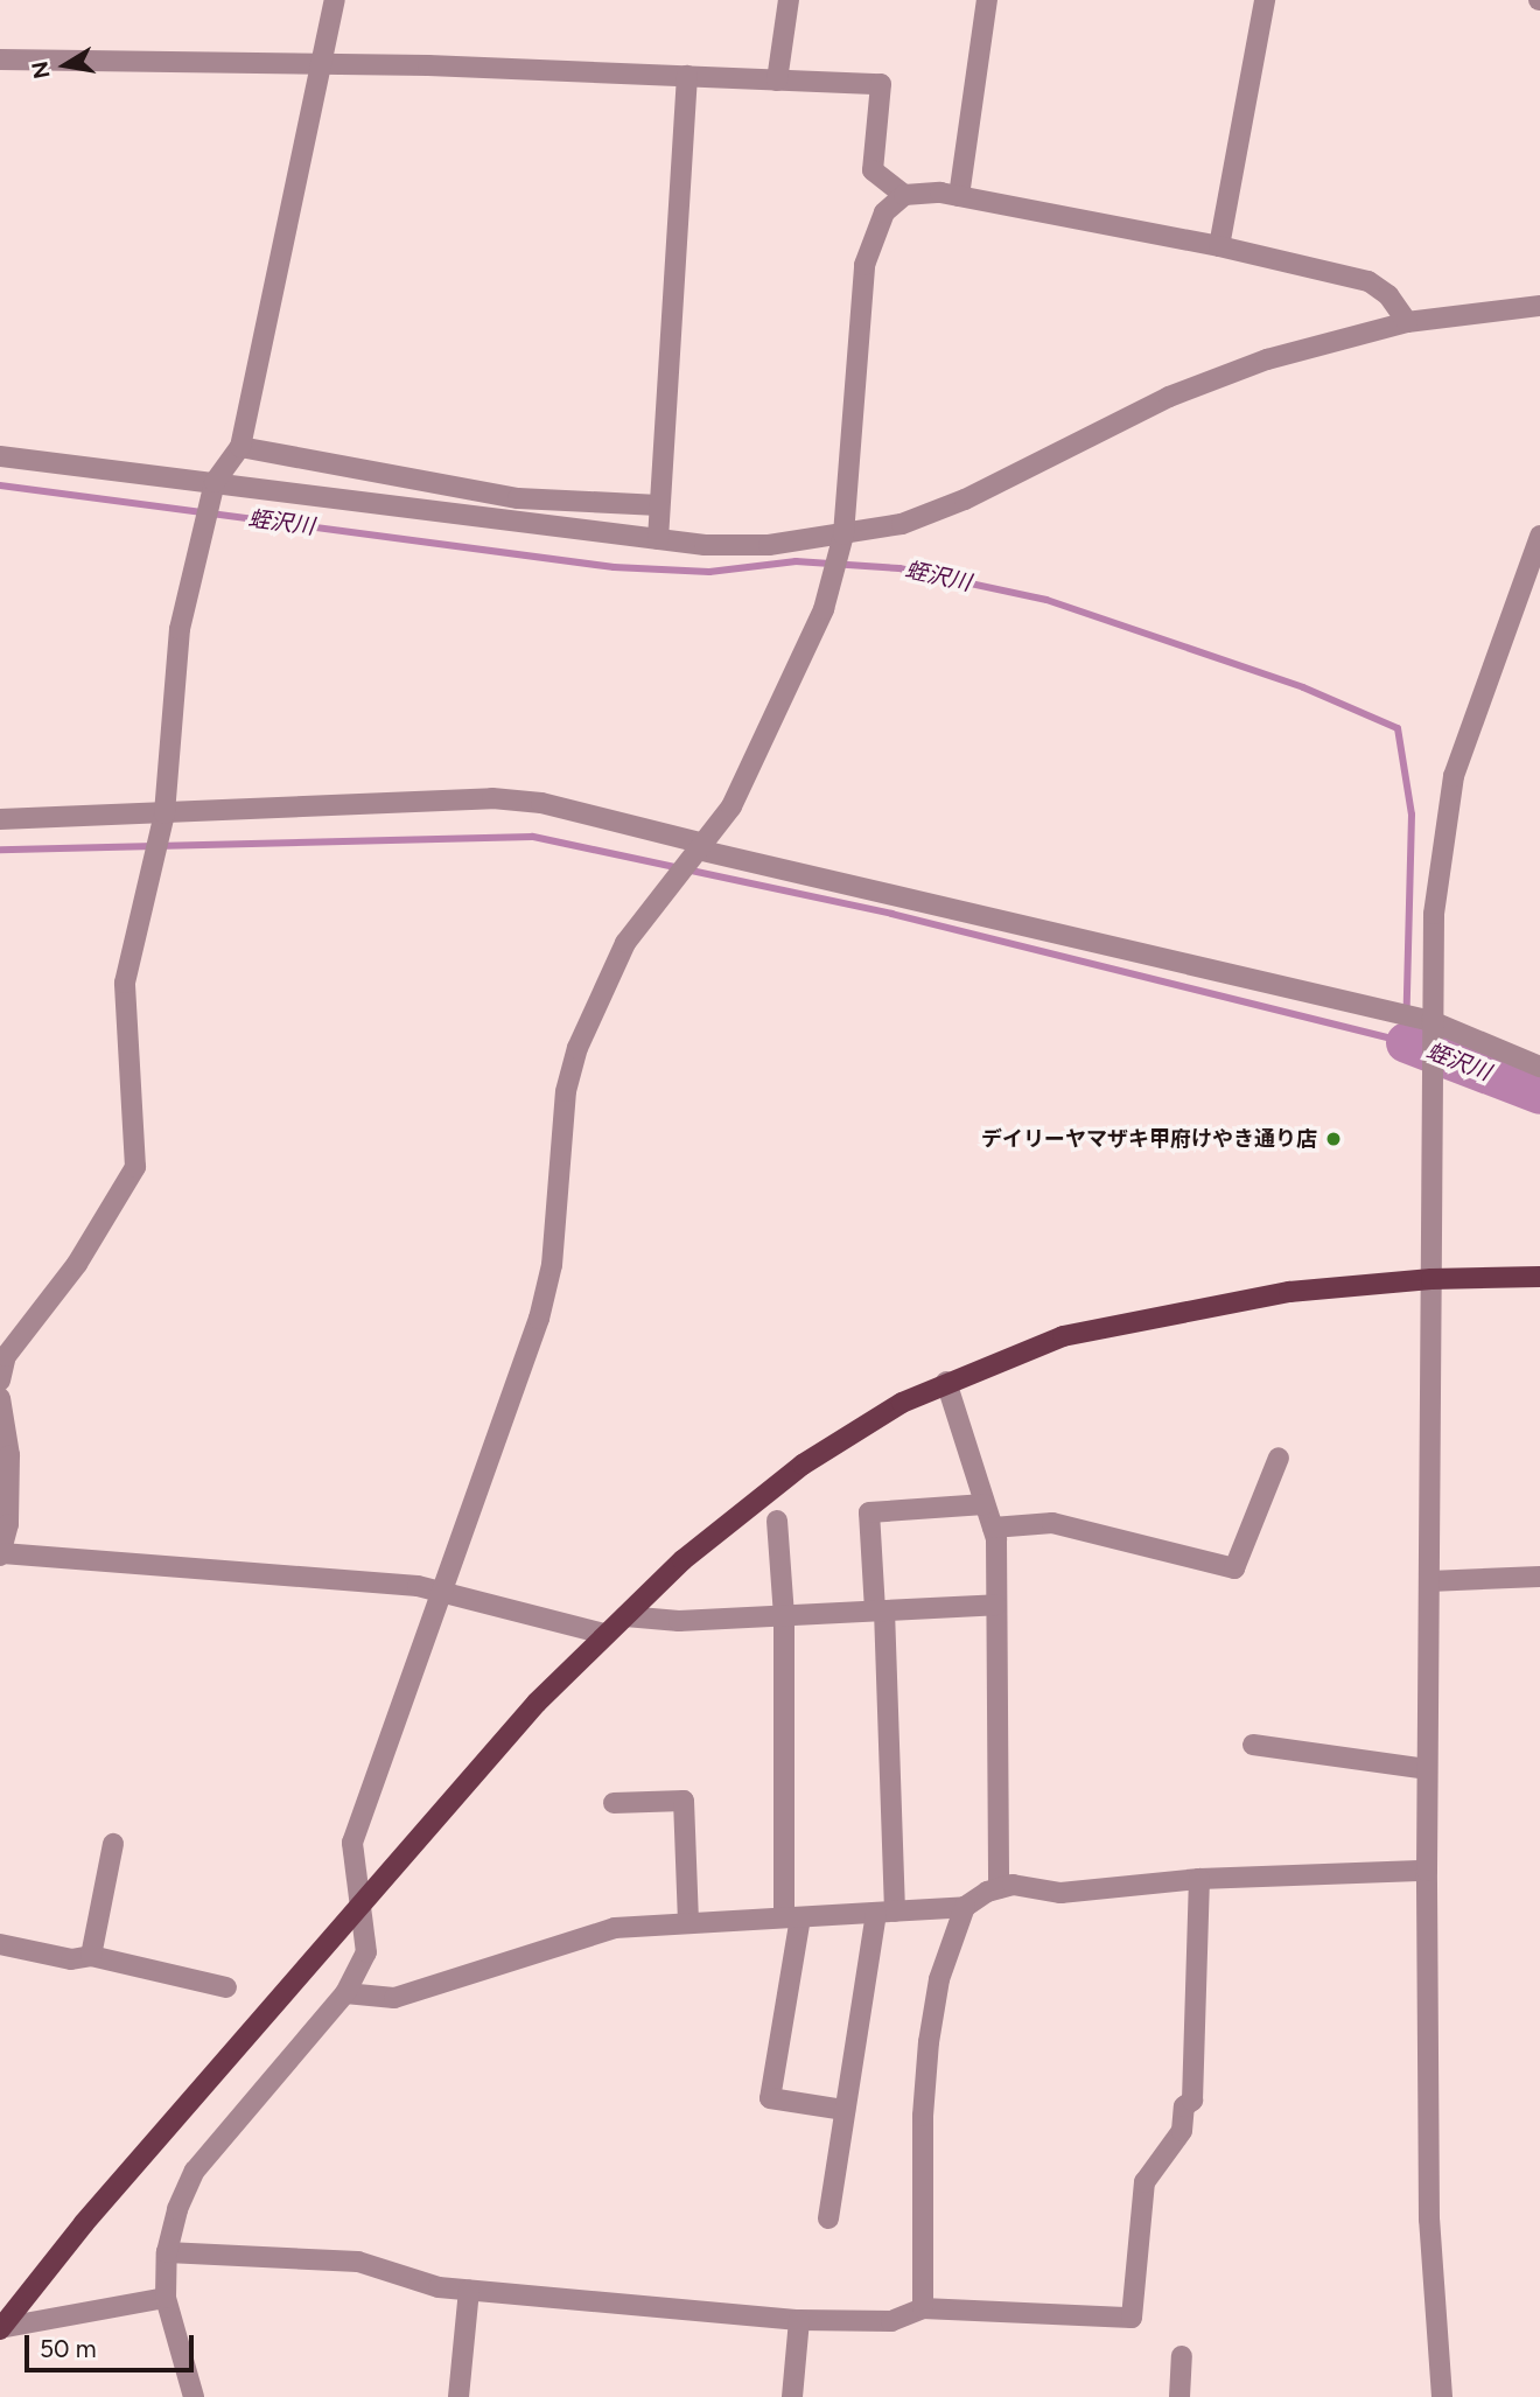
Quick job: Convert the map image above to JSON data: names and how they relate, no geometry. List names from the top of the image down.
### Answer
{
  "water": ["蛭沢川"],
  "places": ["デイリーヤマザキ甲府けやき通り店"],
  "scale_bar": "50 m",
  "north": "left"
}
